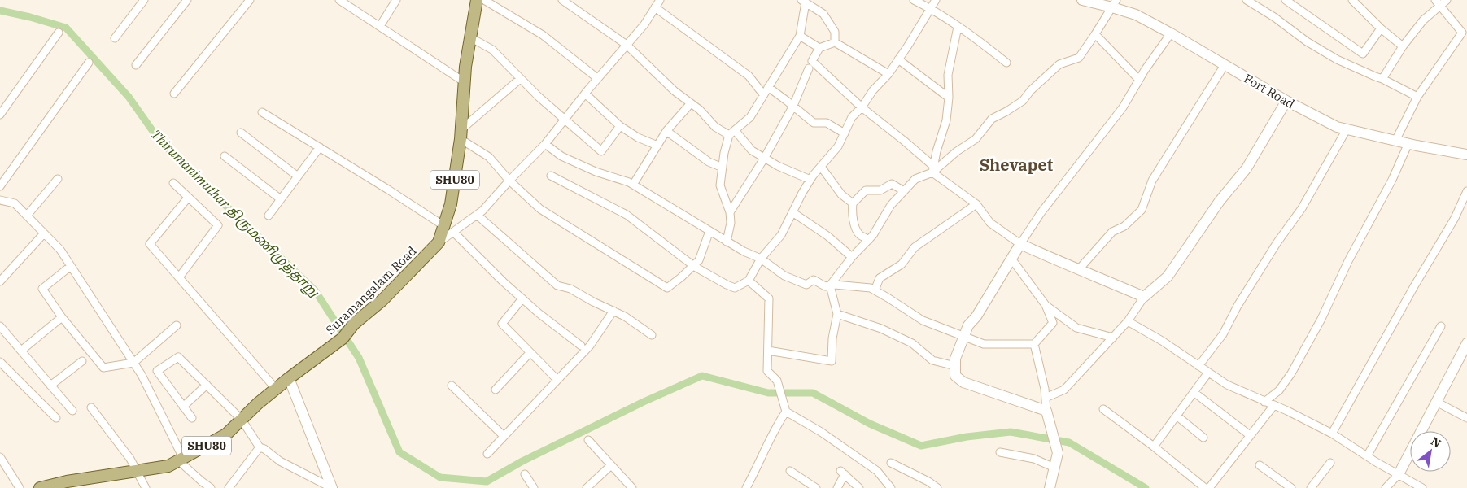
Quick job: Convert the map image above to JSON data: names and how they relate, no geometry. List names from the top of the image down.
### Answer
{
  "streets": {
    "main road": ["SHU80", "Suramangalam Road"],
    "street": ["Fort Road"]
  },
  "districts": ["Shevapet"],
  "water": ["Thirumanimuthar திருமணிமுத்தாறு"],
  "north": "top right"
}
